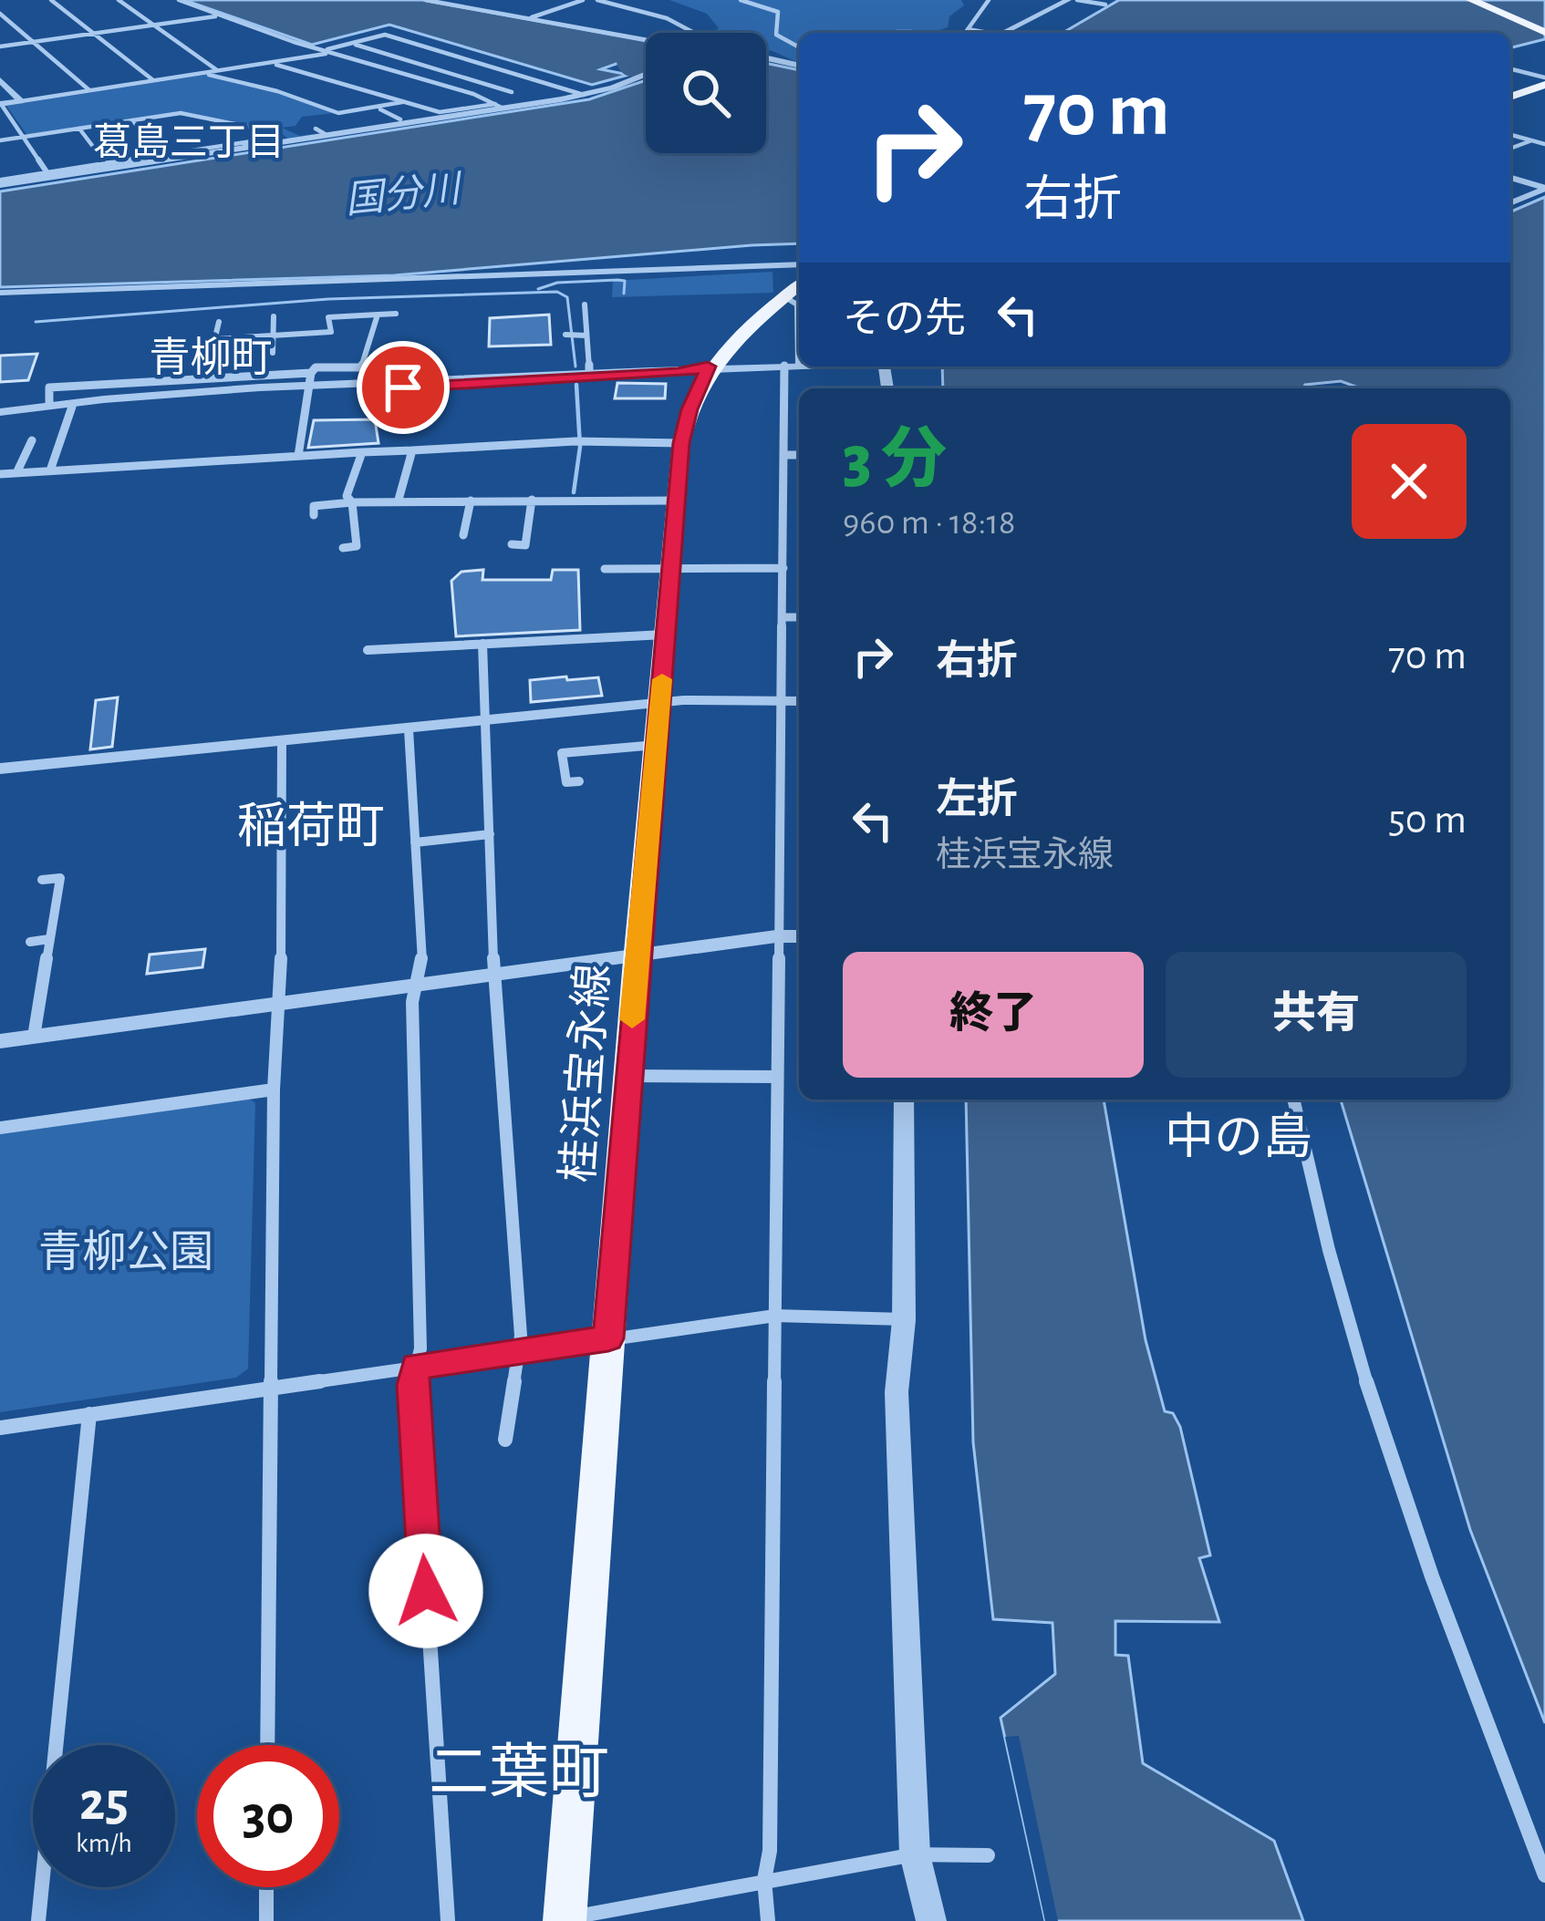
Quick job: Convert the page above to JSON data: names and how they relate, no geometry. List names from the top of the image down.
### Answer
{
  "streets": {
    "main road": ["桂浜宝永線"]
  },
  "districts": [
    "葛島三丁目",
    "青柳町",
    "稲荷町",
    "中の島",
    "二葉町"
  ],
  "water": ["国分川"],
  "parks": ["青柳公園"],
  "page": {
    "turn": ["70 m", "右折"],
    "then": "その先",
    "heading": ["3 分", "960 m · 18:18"],
    "list": [
      {
        "name": "右折",
        "value": "70 m"
      },
      {
        "name": "左折",
        "note": "桂浜宝永線",
        "value": "50 m"
      }
    ],
    "buttons": ["終了", "共有"],
    "speed": "25 km/h",
    "limit": "30"
  }
}
